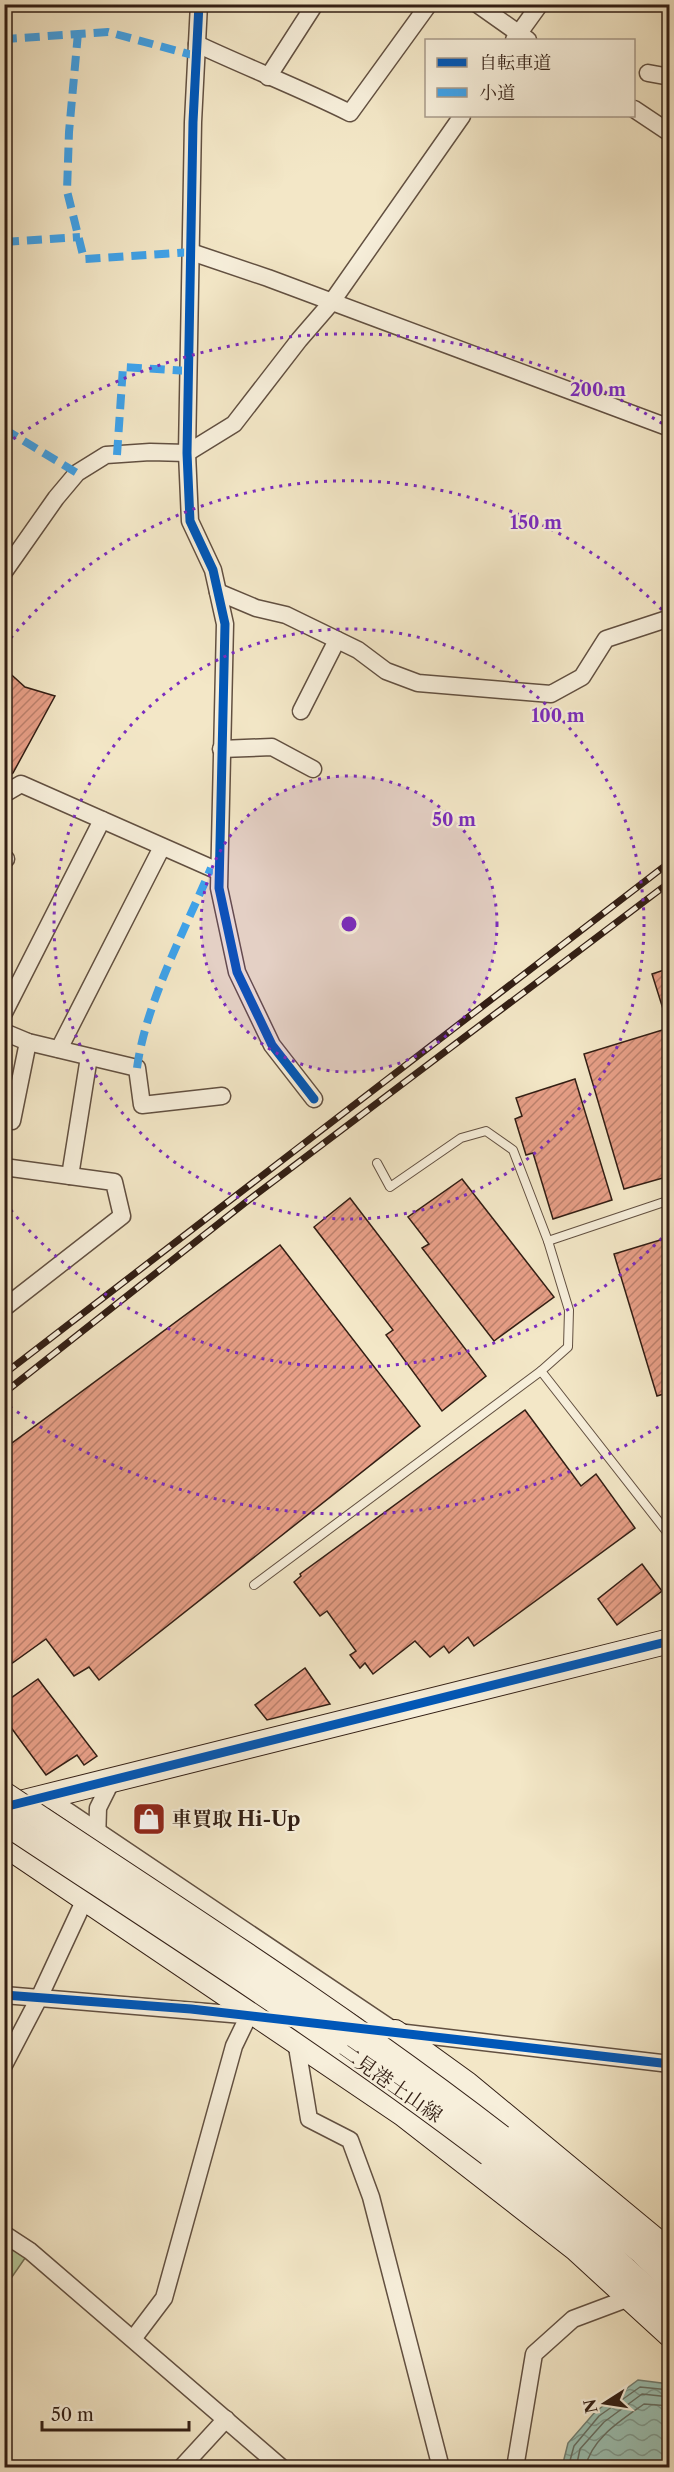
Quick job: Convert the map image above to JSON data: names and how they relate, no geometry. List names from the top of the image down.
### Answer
{
  "streets": {
    "main road": ["二見港土山線"]
  },
  "places": {
    "shop": ["車買取 Hi-Up"]
  },
  "legend": ["自転車道", "小道"],
  "scale_bar": "50 m",
  "north": "left",
  "rings": [
    "200 m",
    "150 m",
    "100 m",
    "50 m"
  ]
}
